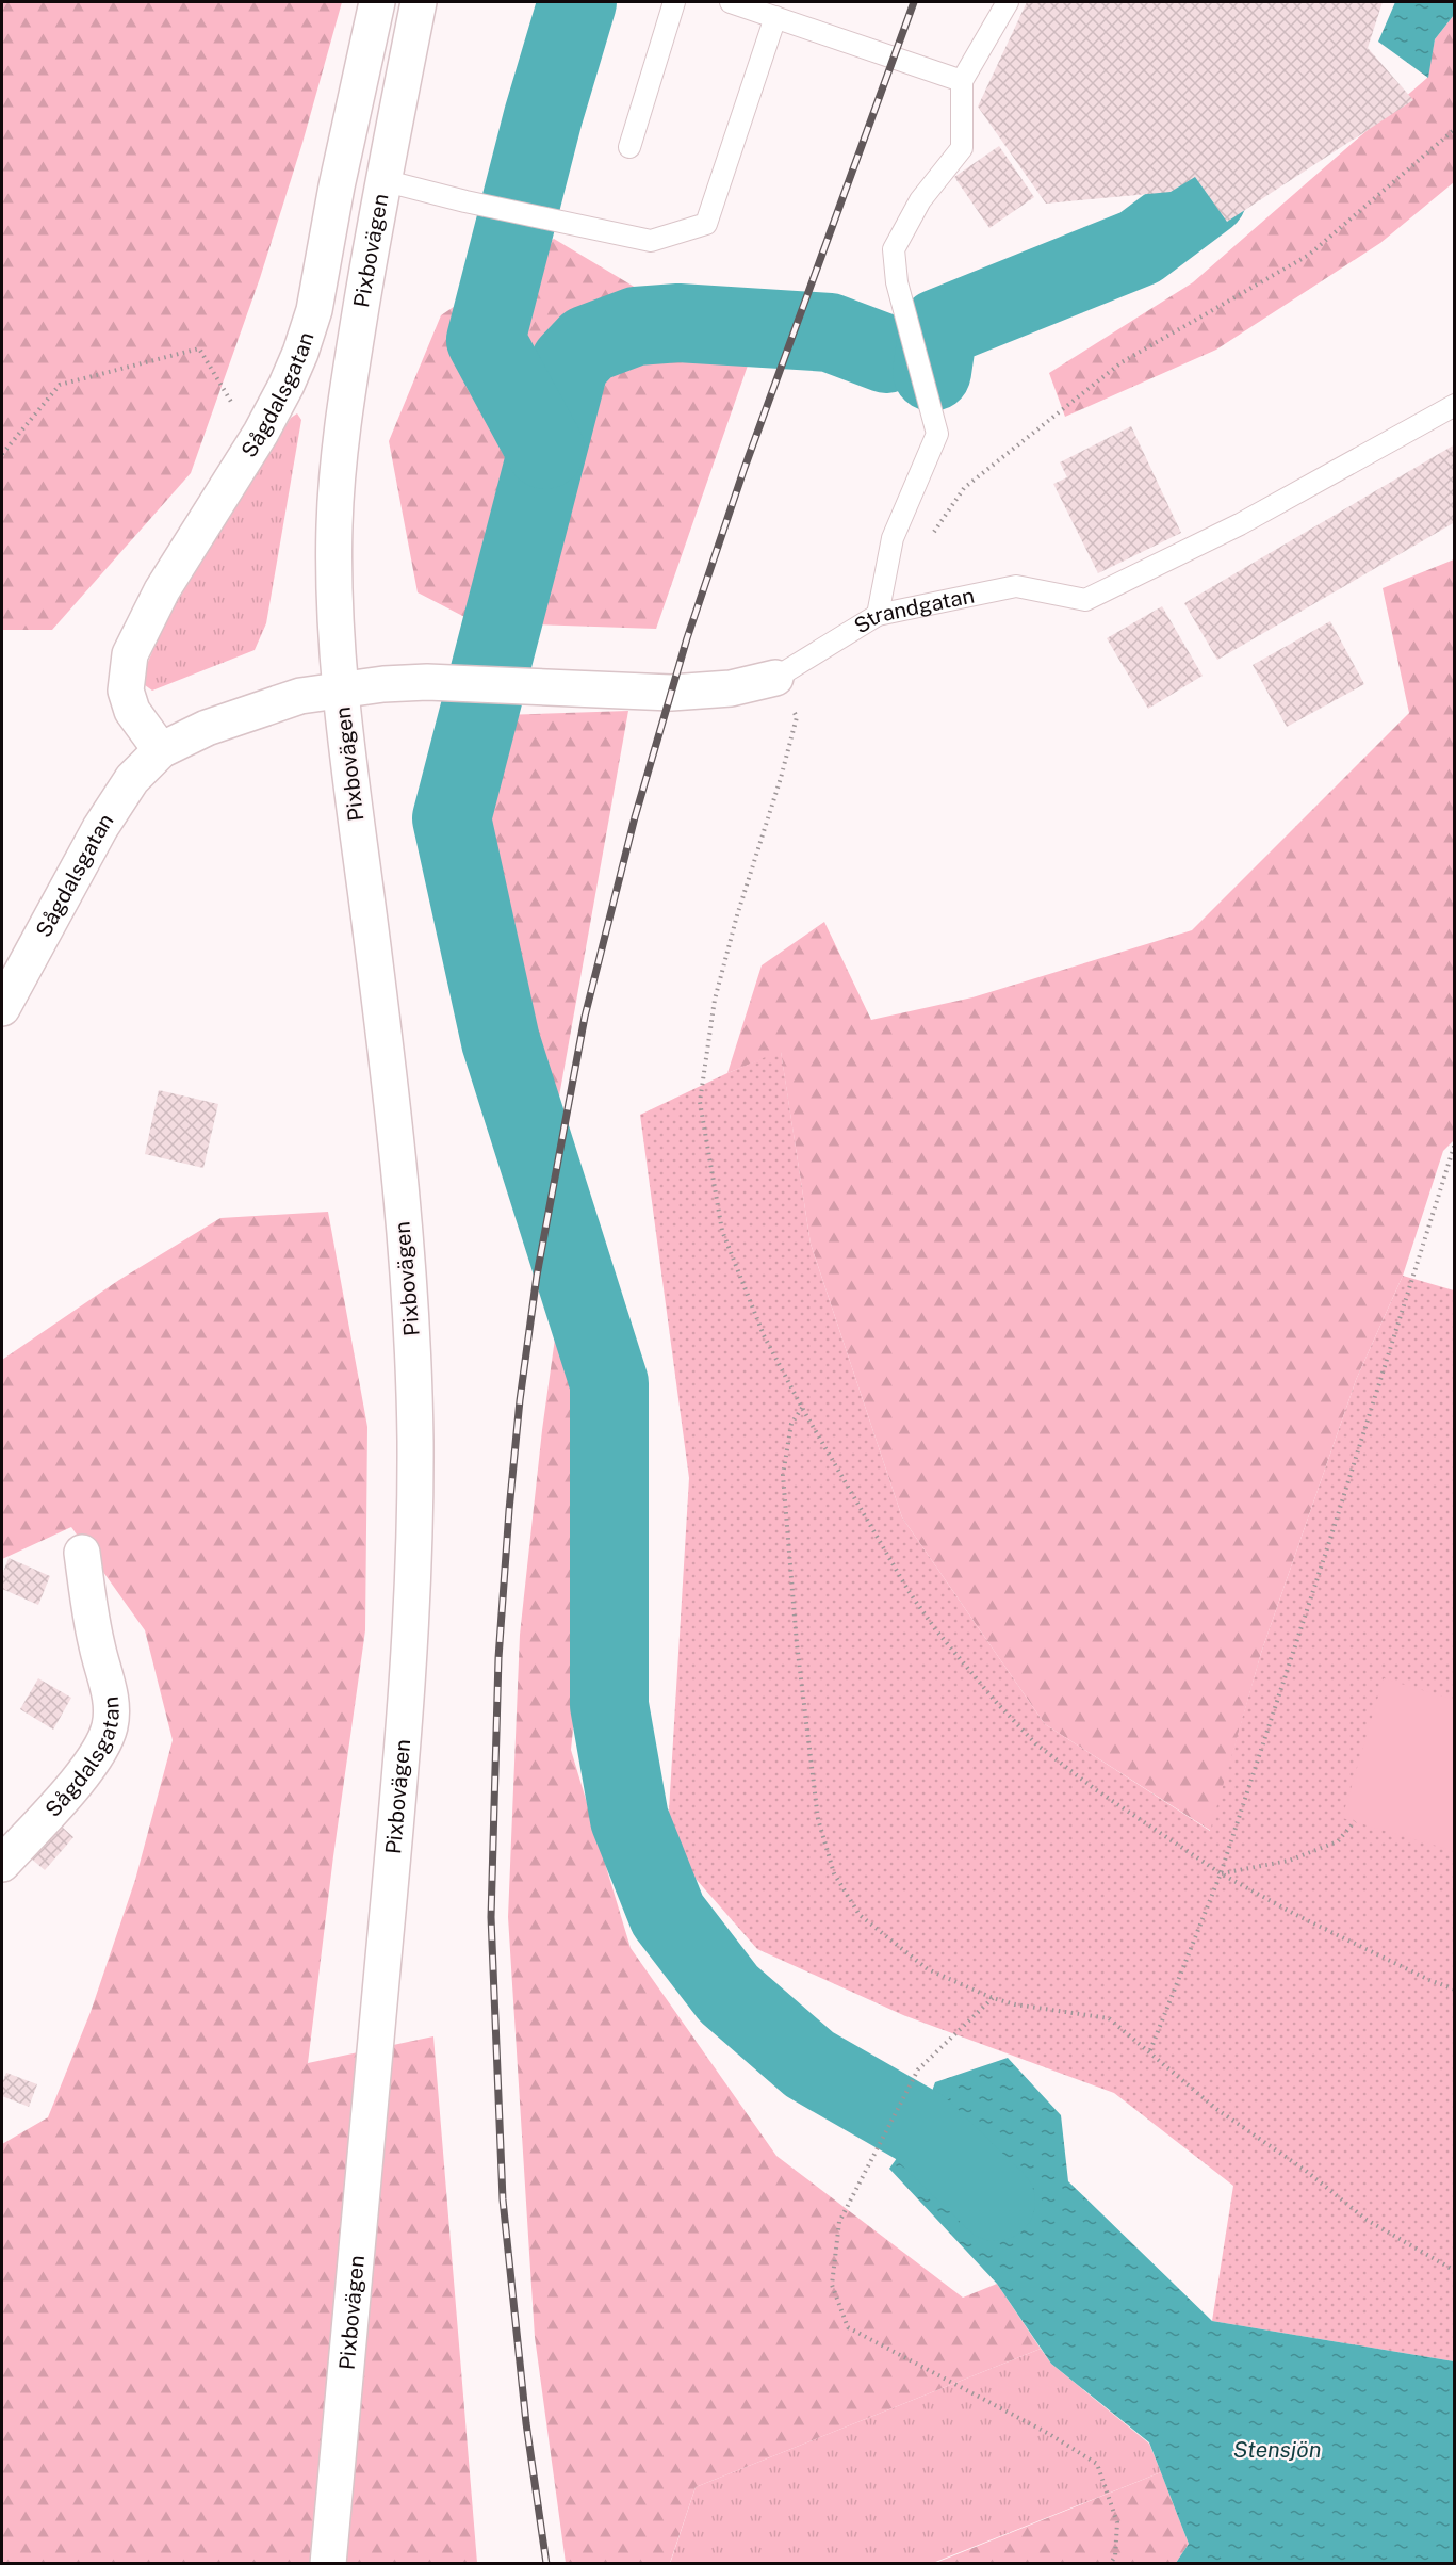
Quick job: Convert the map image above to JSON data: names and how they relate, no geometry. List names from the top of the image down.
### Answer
{
  "streets": {
    "street": ["Pixbovägen", "Sågdalsgatan", "Strandgatan"]
  },
  "crossings": [
    ["Pixbovägen", "Sågdalsgatan"],
    ["Pixbovägen", "Strandgatan"],
    ["Sågdalsgatan", "Strandgatan"]
  ],
  "water": ["Stensjön"]
}
